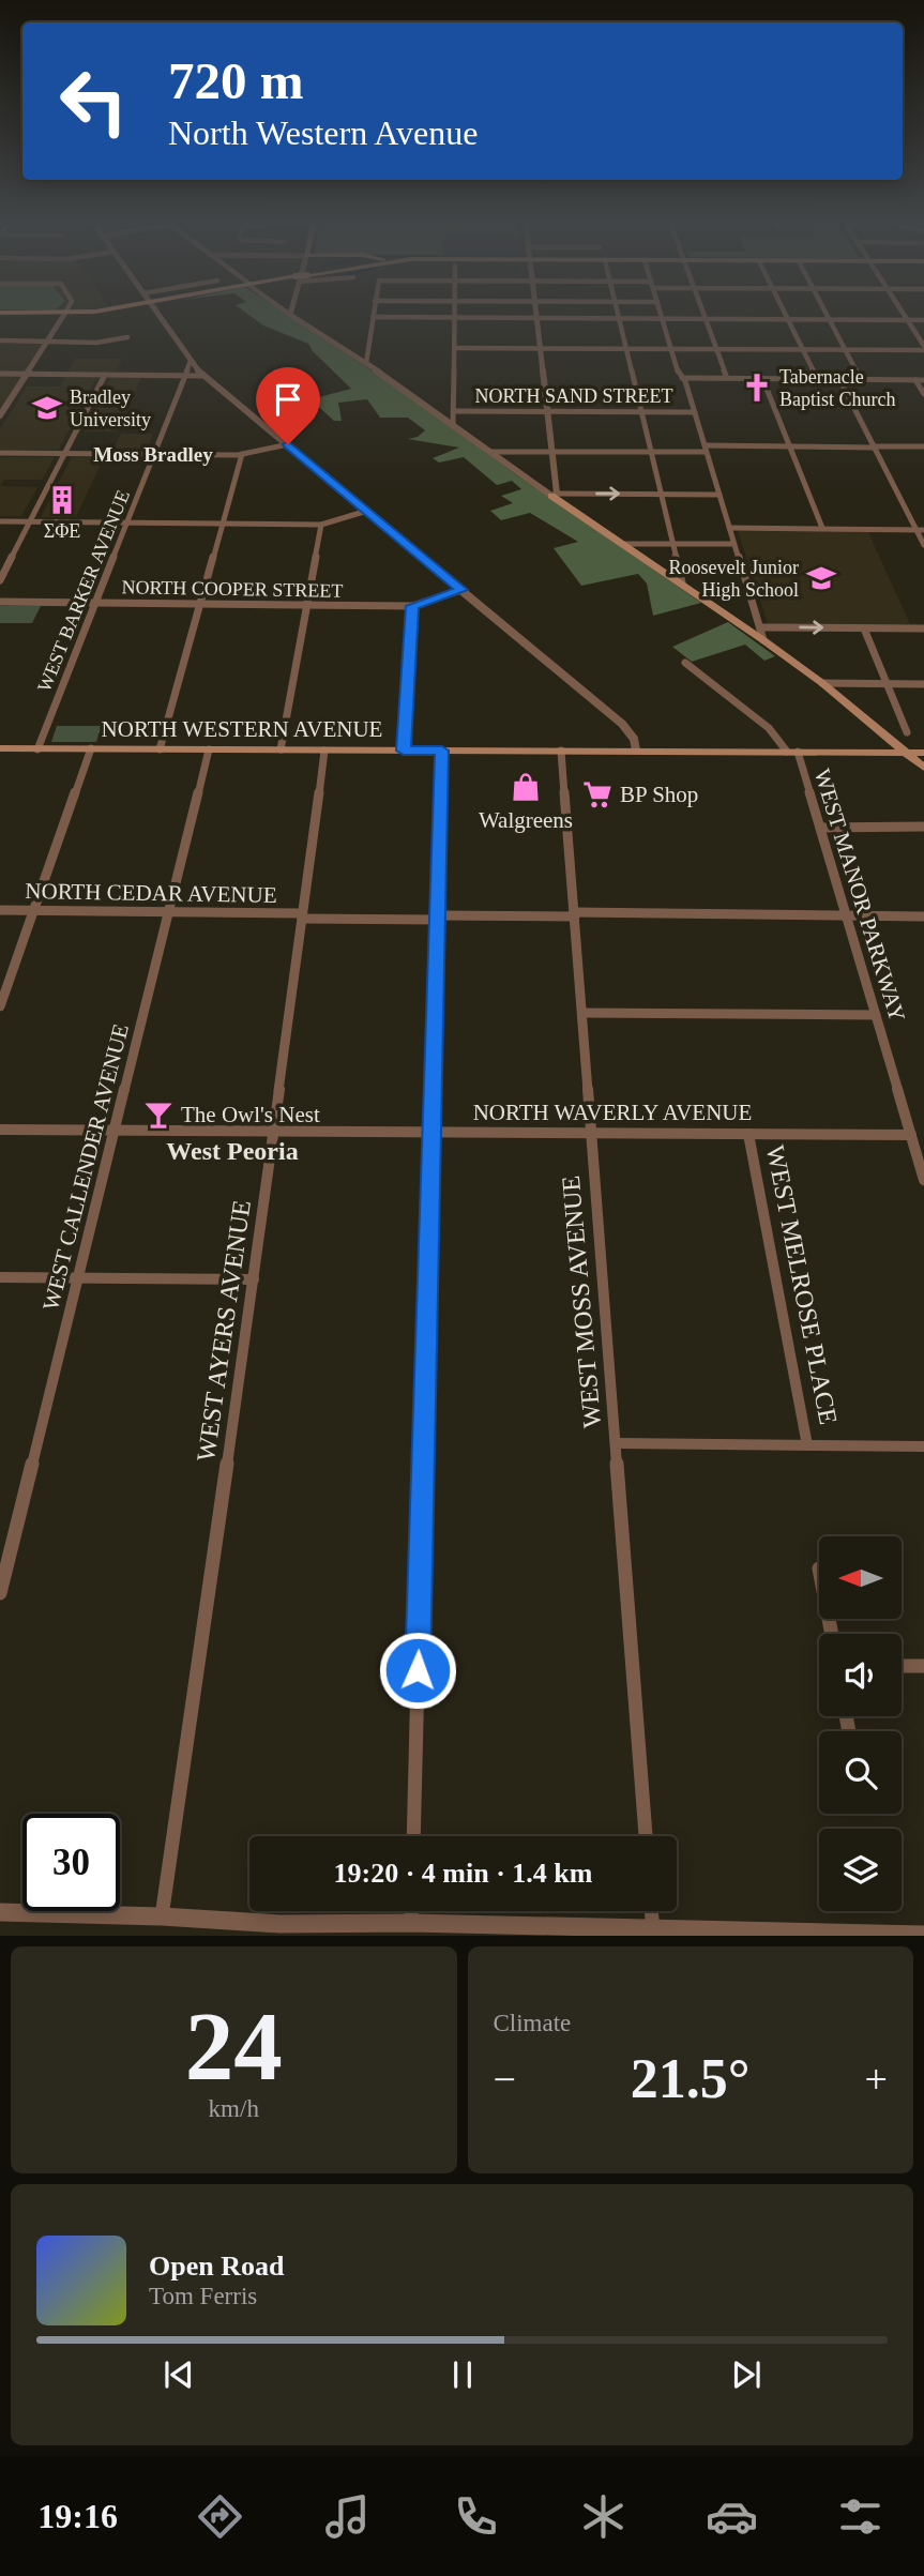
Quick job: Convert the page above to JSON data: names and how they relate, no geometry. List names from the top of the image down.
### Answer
{
  "streets": {
    "main road": ["NORTH WESTERN AVENUE"],
    "street": [
      "NORTH SAND STREET",
      "NORTH COOPER STREET",
      "WEST BARKER AVENUE",
      "NORTH CEDAR AVENUE",
      "WEST MANOR PARKWAY",
      "NORTH WAVERLY AVENUE",
      "WEST CALLENDER AVENUE",
      "WEST MELROSE PLACE",
      "WEST MOSS AVENUE",
      "WEST AYERS AVENUE"
    ]
  },
  "crossings": [
    ["NORTH COOPER STREET", "WEST BARKER AVENUE"],
    ["WEST BARKER AVENUE", "NORTH WESTERN AVENUE"],
    ["NORTH WESTERN AVENUE", "WEST MANOR PARKWAY"],
    ["NORTH WESTERN AVENUE", "WEST CALLENDER AVENUE"],
    ["NORTH WESTERN AVENUE", "WEST MOSS AVENUE"],
    ["NORTH WESTERN AVENUE", "WEST AYERS AVENUE"],
    ["NORTH CEDAR AVENUE", "WEST MANOR PARKWAY"],
    ["NORTH CEDAR AVENUE", "WEST CALLENDER AVENUE"],
    ["NORTH CEDAR AVENUE", "WEST MOSS AVENUE"],
    ["NORTH CEDAR AVENUE", "WEST AYERS AVENUE"],
    ["WEST MANOR PARKWAY", "NORTH WAVERLY AVENUE"],
    ["NORTH WAVERLY AVENUE", "WEST CALLENDER AVENUE"],
    ["NORTH WAVERLY AVENUE", "WEST MELROSE PLACE"],
    ["NORTH WAVERLY AVENUE", "WEST MOSS AVENUE"],
    ["NORTH WAVERLY AVENUE", "WEST AYERS AVENUE"]
  ],
  "districts": ["Moss Bradley", "West Peoria"],
  "places": {
    "church": ["Tabernacle Baptist Church"],
    "school or university": ["Bradley University", "Roosevelt Junior High School"],
    "building": ["ΣΦΕ"],
    "shop": ["Walgreens"],
    "supermarket": ["BP Shop"],
    "bar": ["The Owl's Nest"]
  },
  "north": "left",
  "page": {
    "turn": ["720 m", "North Western Avenue"],
    "limit": "30",
    "trip": "19:20 · 4 min · 1.4 km",
    "tile": [
      ["24", "km/h"],
      "Climate"
    ],
    "heat": ["−", "21.5°", "+"],
    "song": ["Open Road", "Tom Ferris"],
    "tabs": "19:16"
  }
}
